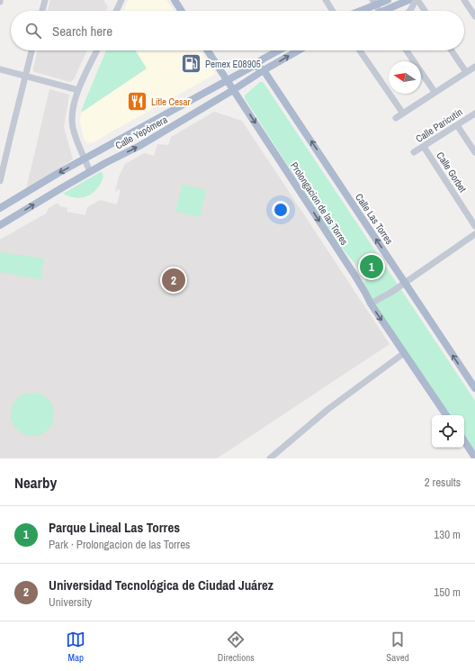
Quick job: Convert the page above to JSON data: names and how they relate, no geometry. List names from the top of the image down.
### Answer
{
  "streets": {
    "main road": ["Calle Yepómera", "Prolongacion de las Torres", "Calle Las Torres"],
    "street": ["Calle Paricutín", "Calle Gorbet"]
  },
  "crossings": [
    ["Calle Paricutín", "Calle Gorbet"],
    ["Calle Yepómera", "Prolongacion de las Torres"],
    ["Calle Yepómera", "Calle Las Torres"]
  ],
  "one_way": ["Prolongacion de las Torres", "Calle Las Torres"],
  "places": {
    "fuel station": ["Pemex E08905"],
    "restaurant": ["Litle Cesar"]
  },
  "north": "left",
  "page": {
    "search": "Search here",
    "pins": ["1", "2"],
    "heading": ["Nearby", "2 results"],
    "list": [
      {
        "mark": "1",
        "name": "Parque Lineal Las Torres",
        "note": "Park · Prolongacion de las Torres",
        "value": "130 m"
      },
      {
        "mark": "2",
        "name": "Universidad Tecnológica de Ciudad Juárez",
        "note": "University",
        "value": "150 m"
      }
    ],
    "nav": ["Map", "Directions", "Saved"]
  }
}
